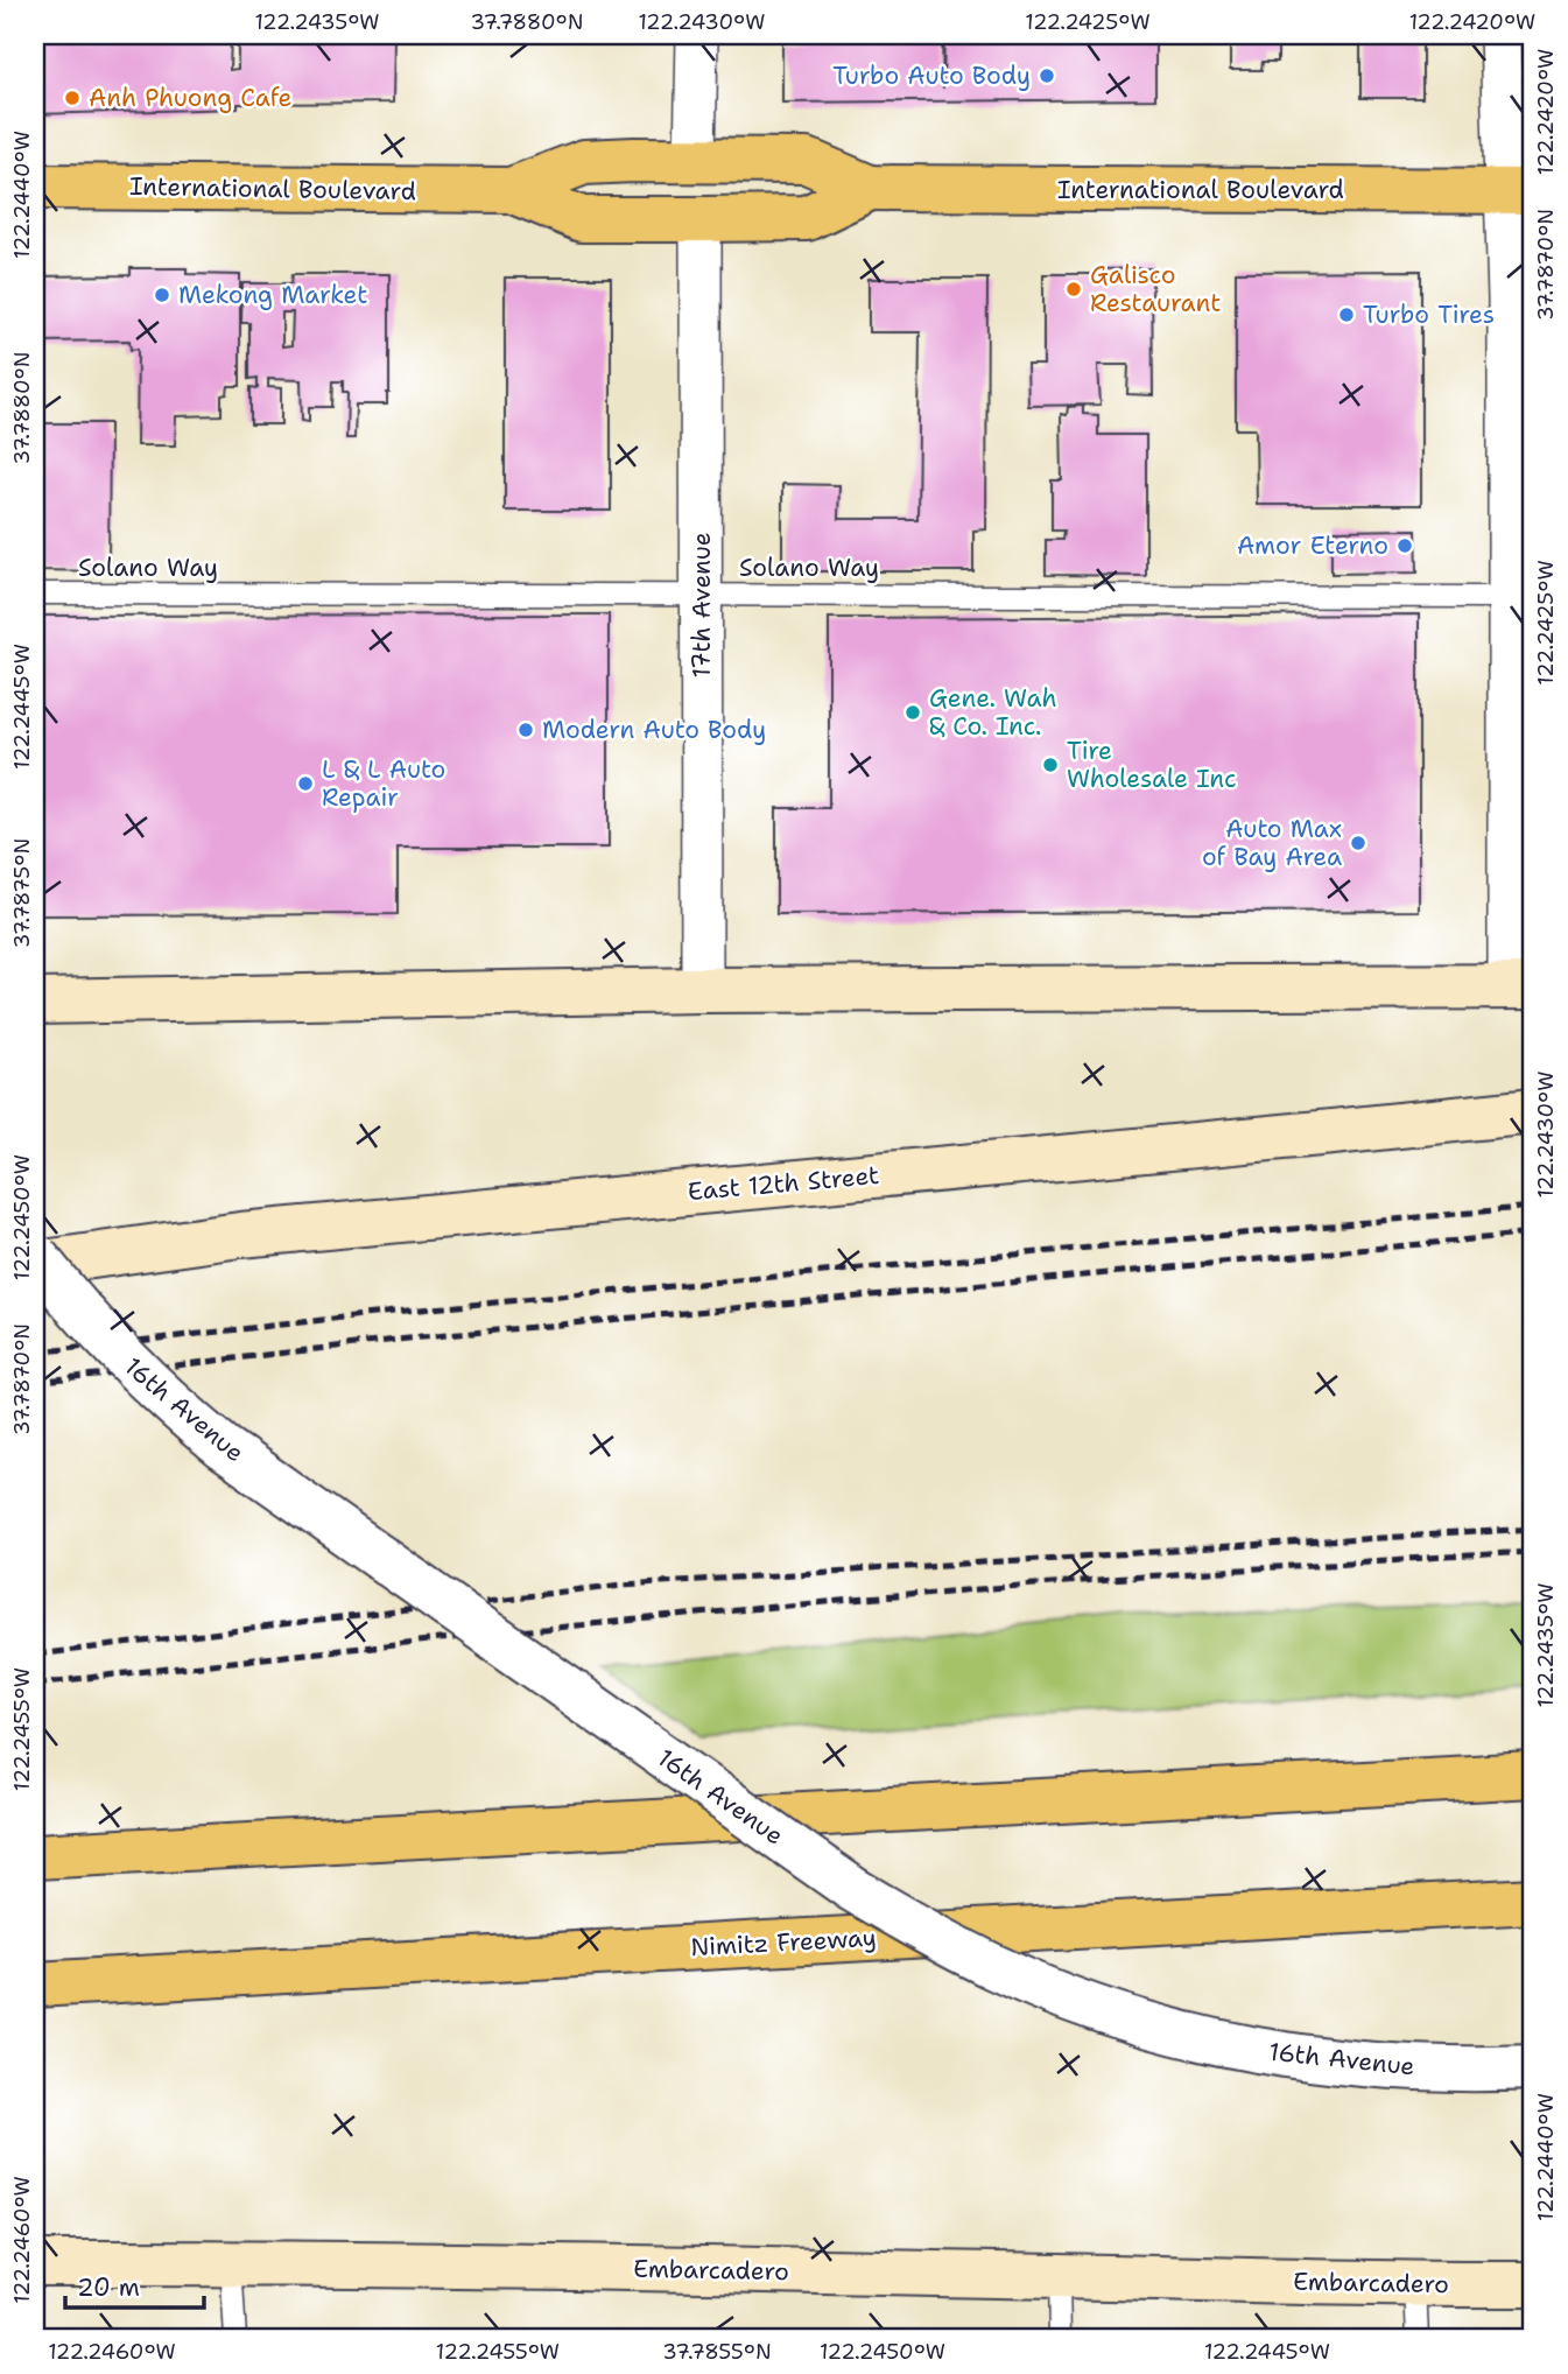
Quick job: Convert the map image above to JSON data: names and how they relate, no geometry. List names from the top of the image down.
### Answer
{
  "streets": {
    "main road": [
      "International Boulevard",
      "East 12th Street",
      "Nimitz Freeway",
      "Embarcadero"
    ],
    "street": ["17th Avenue", "16th Avenue"],
    "lane": ["Solano Way"]
  },
  "crossings": [
    ["International Boulevard", "17th Avenue"],
    ["Solano Way", "17th Avenue"]
  ],
  "places": [
    "Turbo Auto Body",
    "Anh Phuong Cafe",
    "Galisco Restaurant",
    "Mekong Market",
    "Turbo Tires",
    "Amor Eterno",
    "Gene. Wah & Co. Inc.",
    "Modern Auto Body",
    "Tire Wholesale Inc",
    "L & L Auto Repair",
    "Auto Max of Bay Area"
  ],
  "scale_bar": "20 m",
  "coordinates": [
    "122.2435°W",
    "37.7880°N",
    "122.2430°W",
    "122.2425°W",
    "122.2420°W",
    "122.2440°W",
    "37.7870°N",
    "122.2445°W",
    "37.7875°N",
    "122.2450°W",
    "122.2455°W",
    "122.2460°W",
    "37.7855°N"
  ]
}
